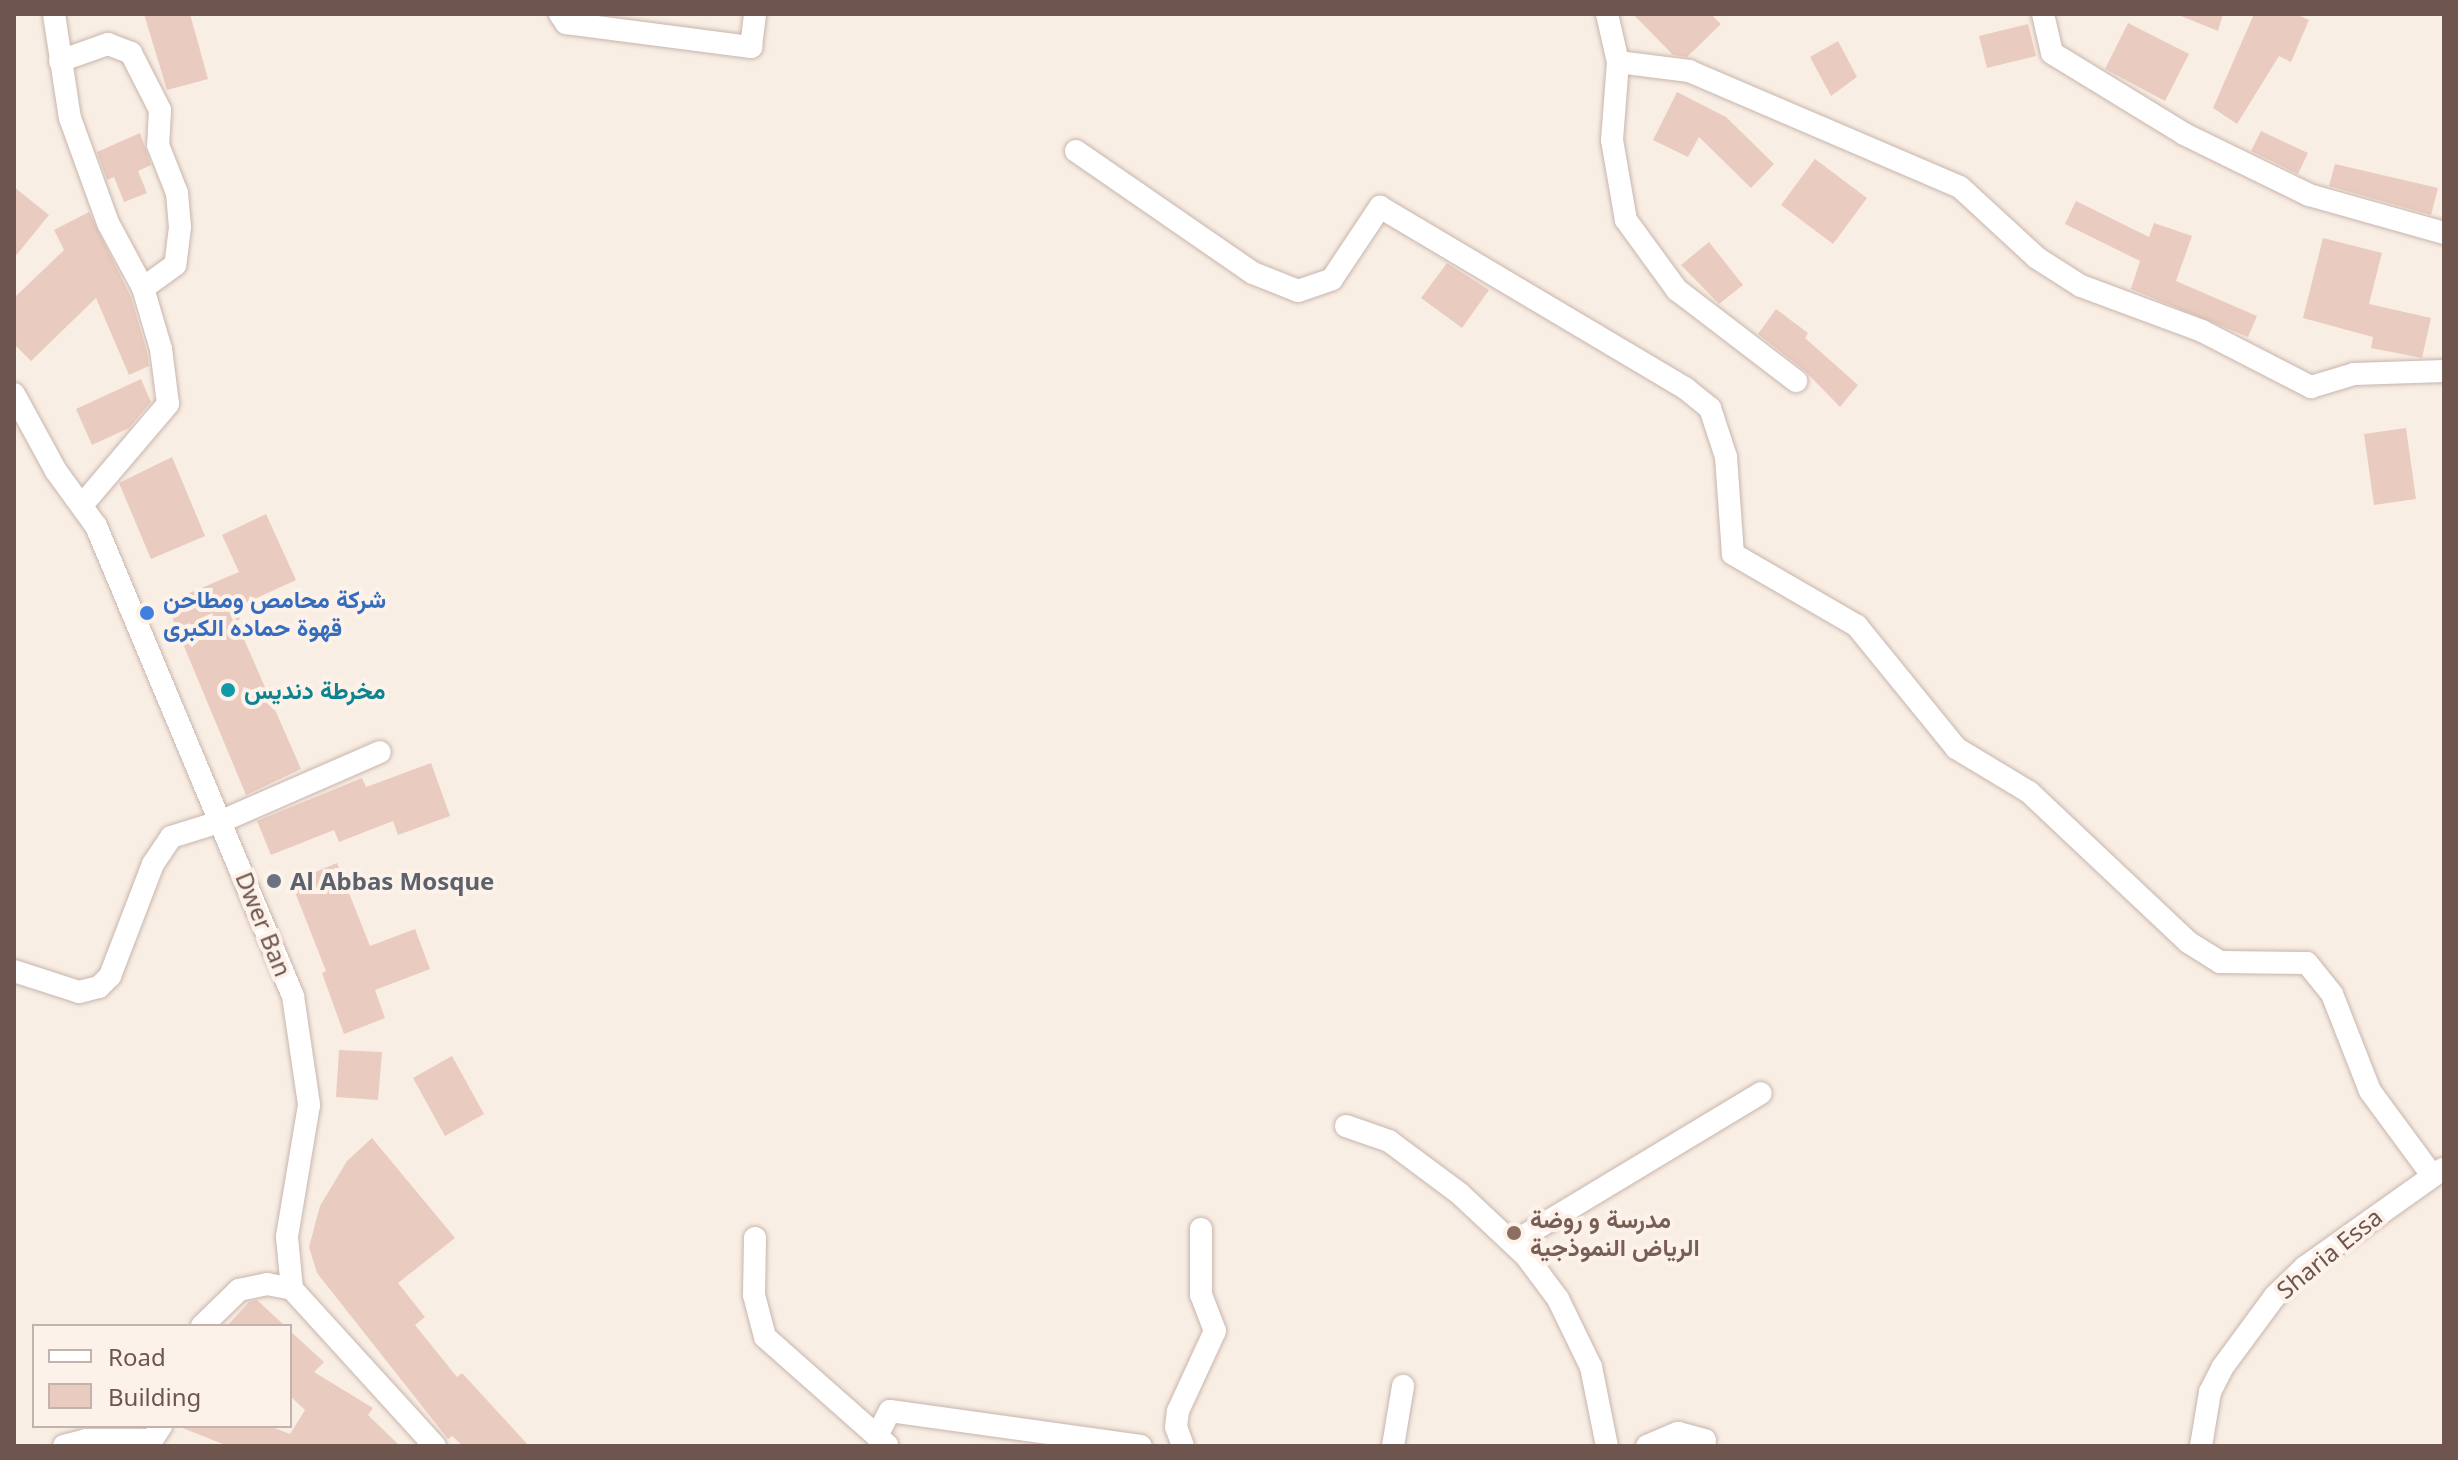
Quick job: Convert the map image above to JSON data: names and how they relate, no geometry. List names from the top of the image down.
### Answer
{
  "streets": {
    "street": ["Dwer Ban", "Sharia Essa"]
  },
  "places": [
    "شركة محامص ومطاحن قهوة حماده الكبرى",
    "مخرطة دنديس",
    "Al Abbas Mosque",
    "مدرسة و روضة الرياض النموذجية"
  ],
  "legend": ["Road", "Building"]
}
